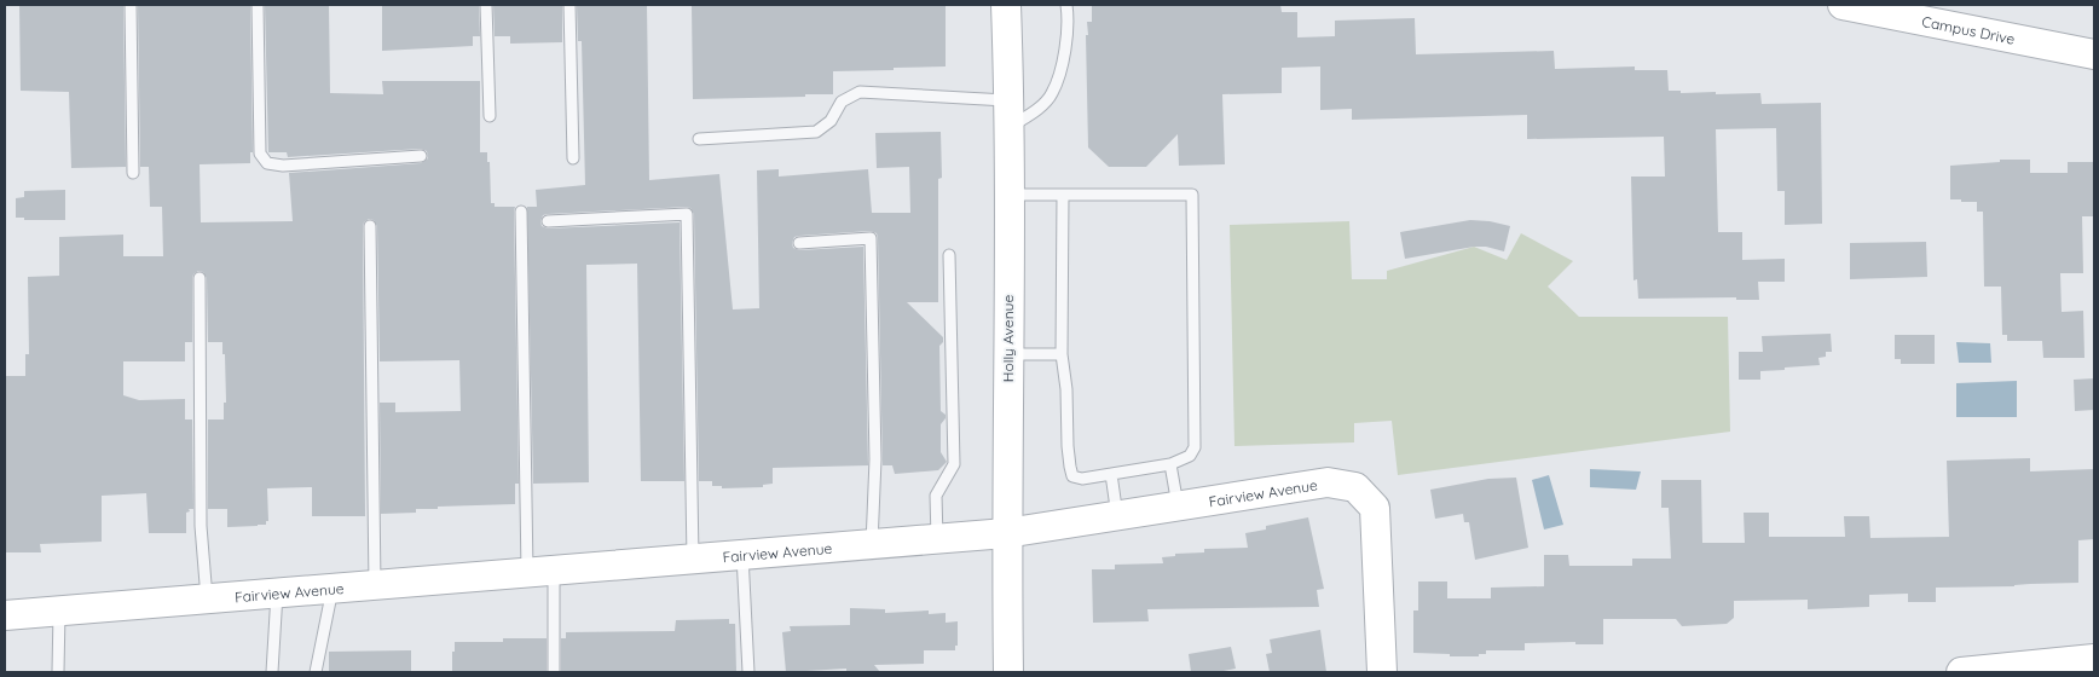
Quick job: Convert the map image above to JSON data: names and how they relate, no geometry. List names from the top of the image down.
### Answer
{
  "streets": {
    "street": ["Campus Drive", "Holly Avenue", "Fairview Avenue"]
  },
  "crossings": [
    ["Holly Avenue", "Fairview Avenue"]
  ]
}
